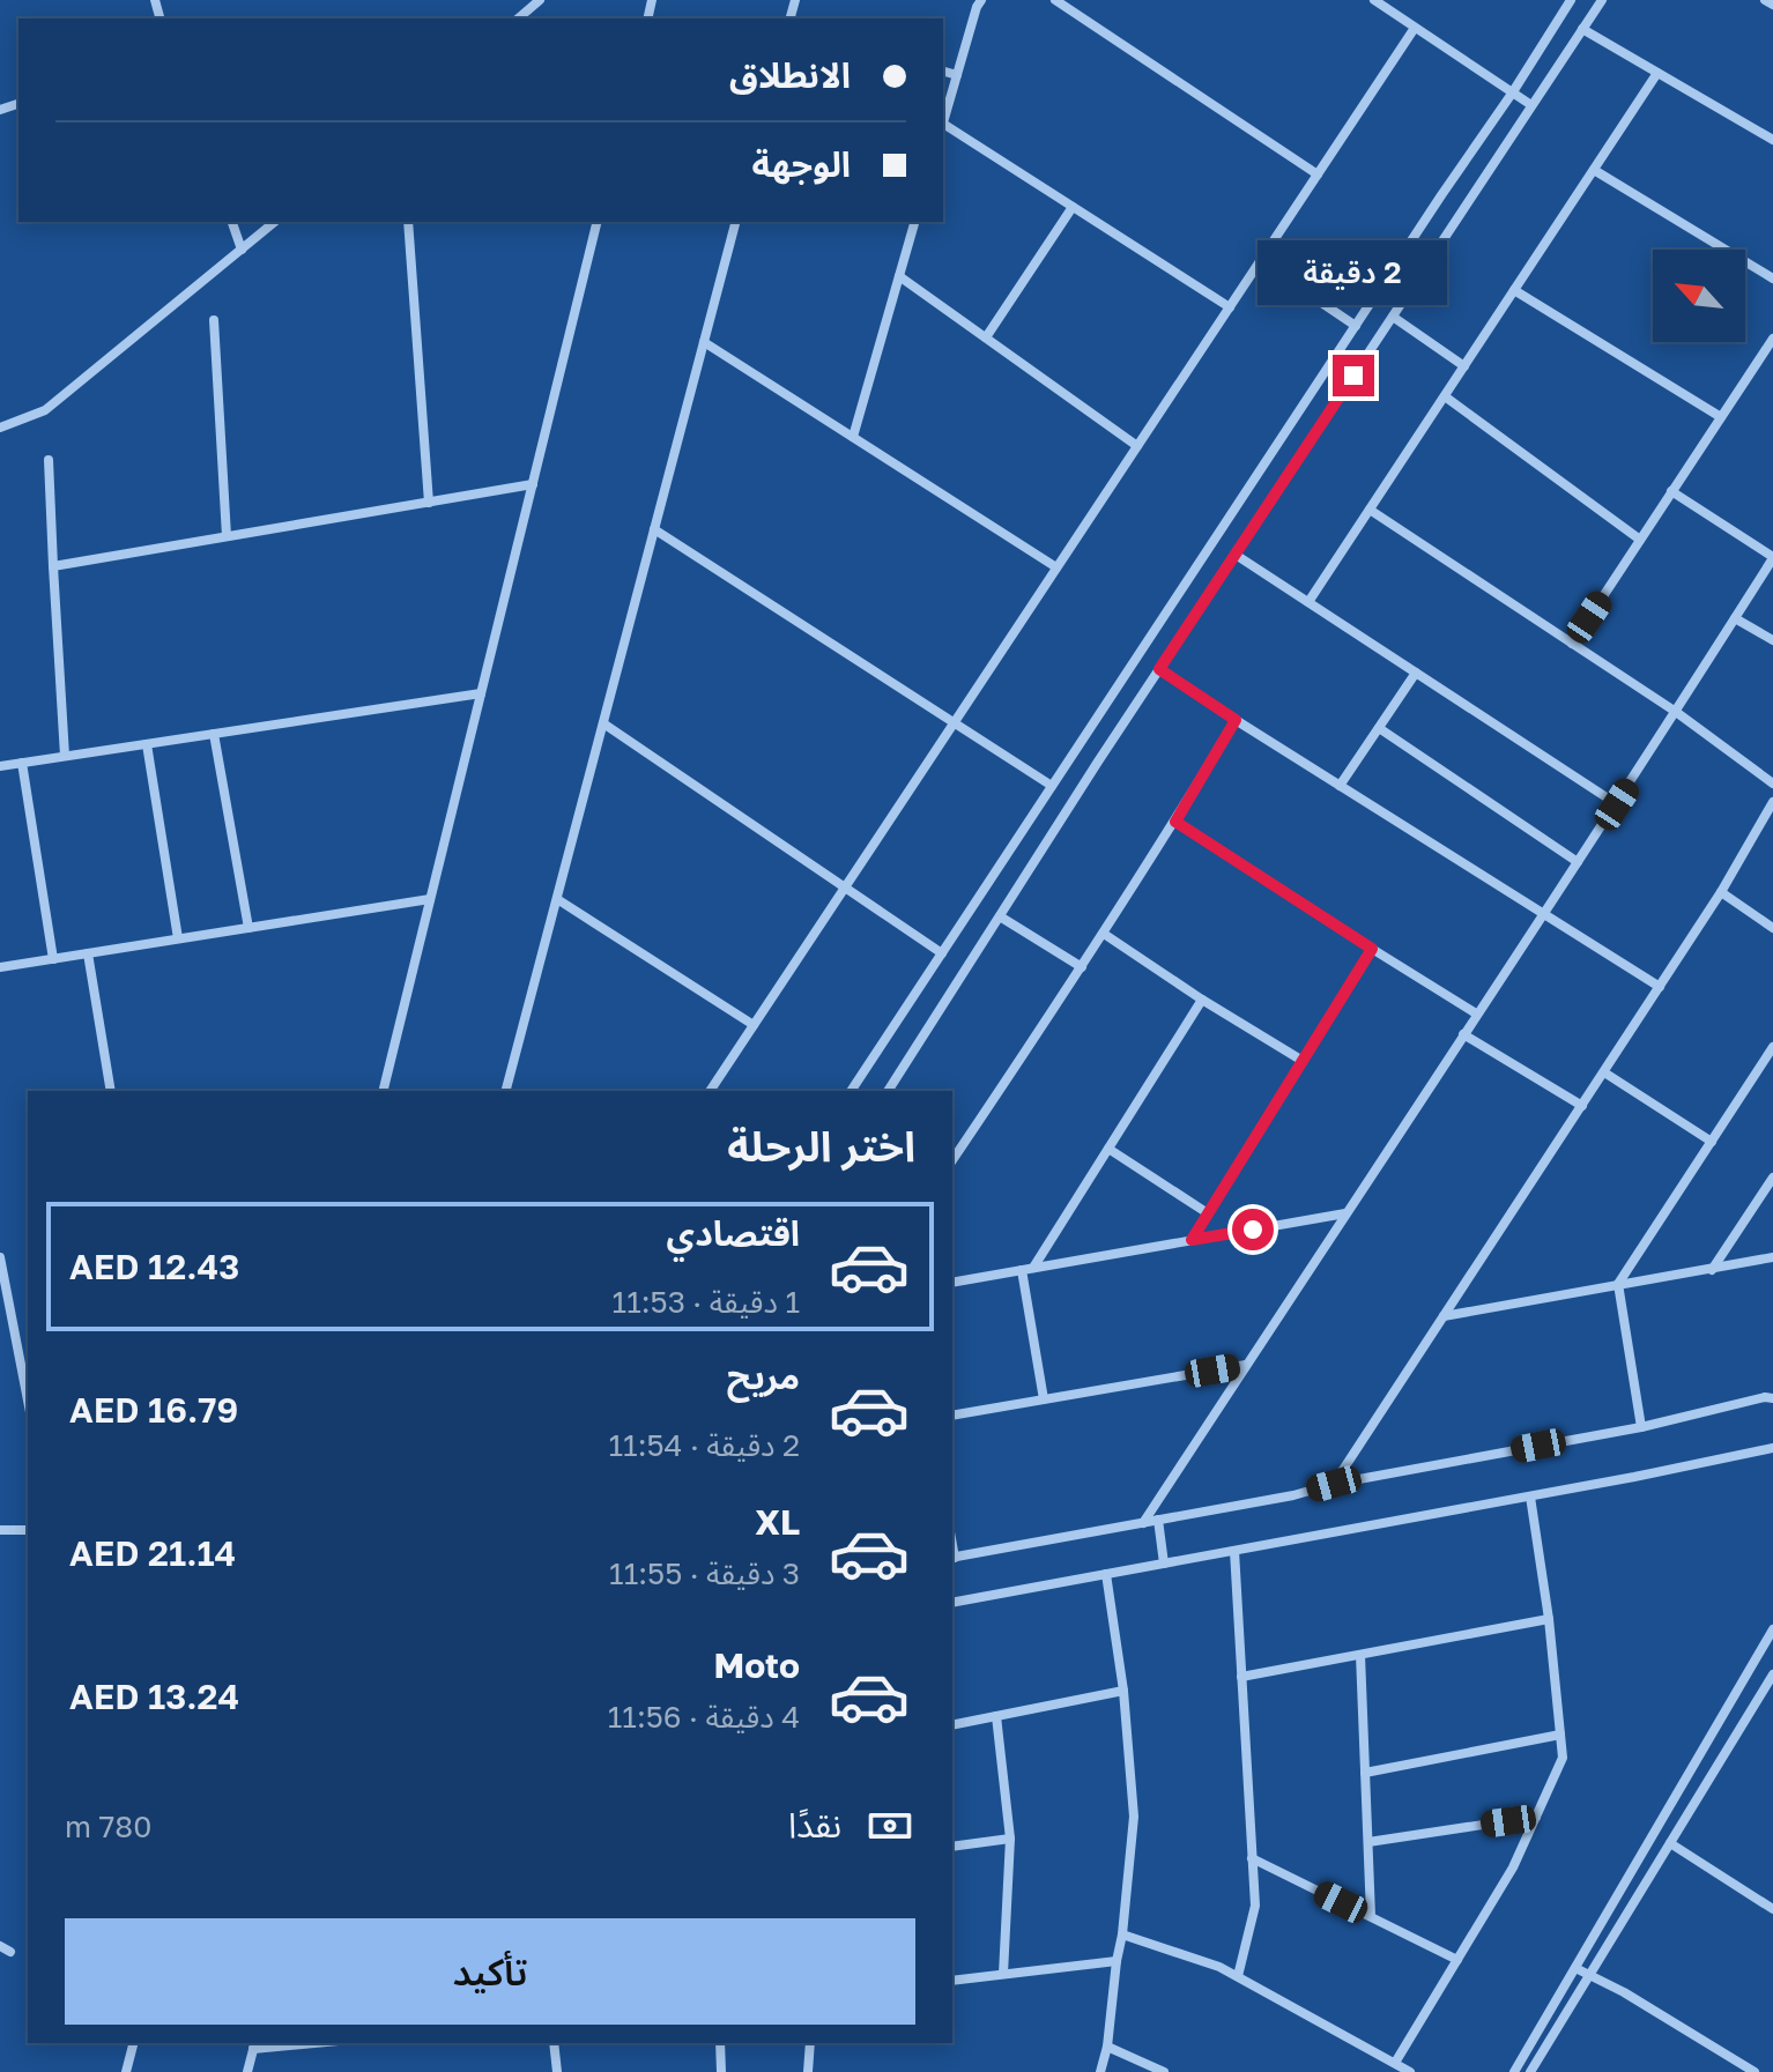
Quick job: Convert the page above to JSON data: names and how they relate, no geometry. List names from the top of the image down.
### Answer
{
  "north": "top left",
  "page": {
    "banner": ["الانطلاق", "الوجهة"],
    "bubble": "2 دقيقة",
    "heading": "اختر الرحلة",
    "list": [
      {
        "name": "اقتصادي",
        "note": "1 دقيقة · 11:53",
        "value": "AED 12.43"
      },
      {
        "name": "مريح",
        "note": "2 دقيقة · 11:54",
        "value": "AED 16.79"
      },
      {
        "name": "XL",
        "note": "3 دقيقة · 11:55",
        "value": "AED 21.14"
      },
      {
        "name": "Moto",
        "note": "4 دقيقة · 11:56",
        "value": "AED 13.24"
      }
    ],
    "pay": ["نقدًا", "780 m"],
    "buttons": "تأكيد"
  }
}
